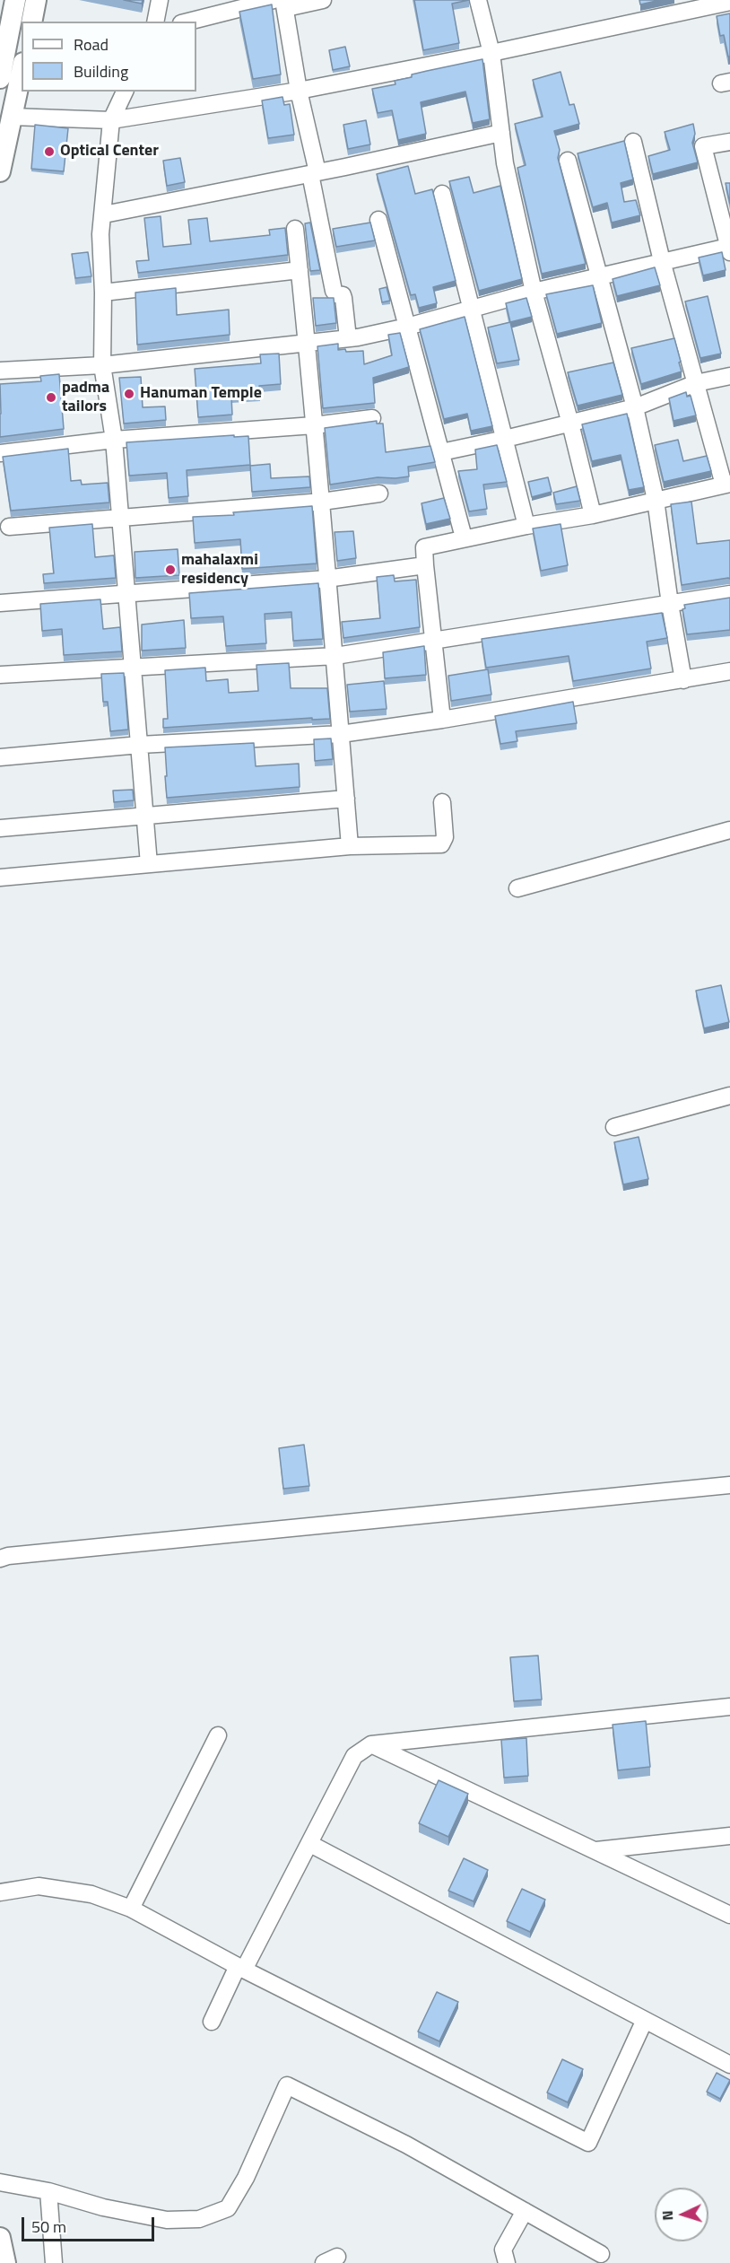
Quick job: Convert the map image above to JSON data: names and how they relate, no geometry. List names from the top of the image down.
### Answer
{
  "places": [
    "Optical Center",
    "Hanuman Temple",
    "padma tailors",
    "mahalaxmi residency"
  ],
  "legend": ["Road", "Building"],
  "scale_bar": "50 m",
  "north": "left"
}
